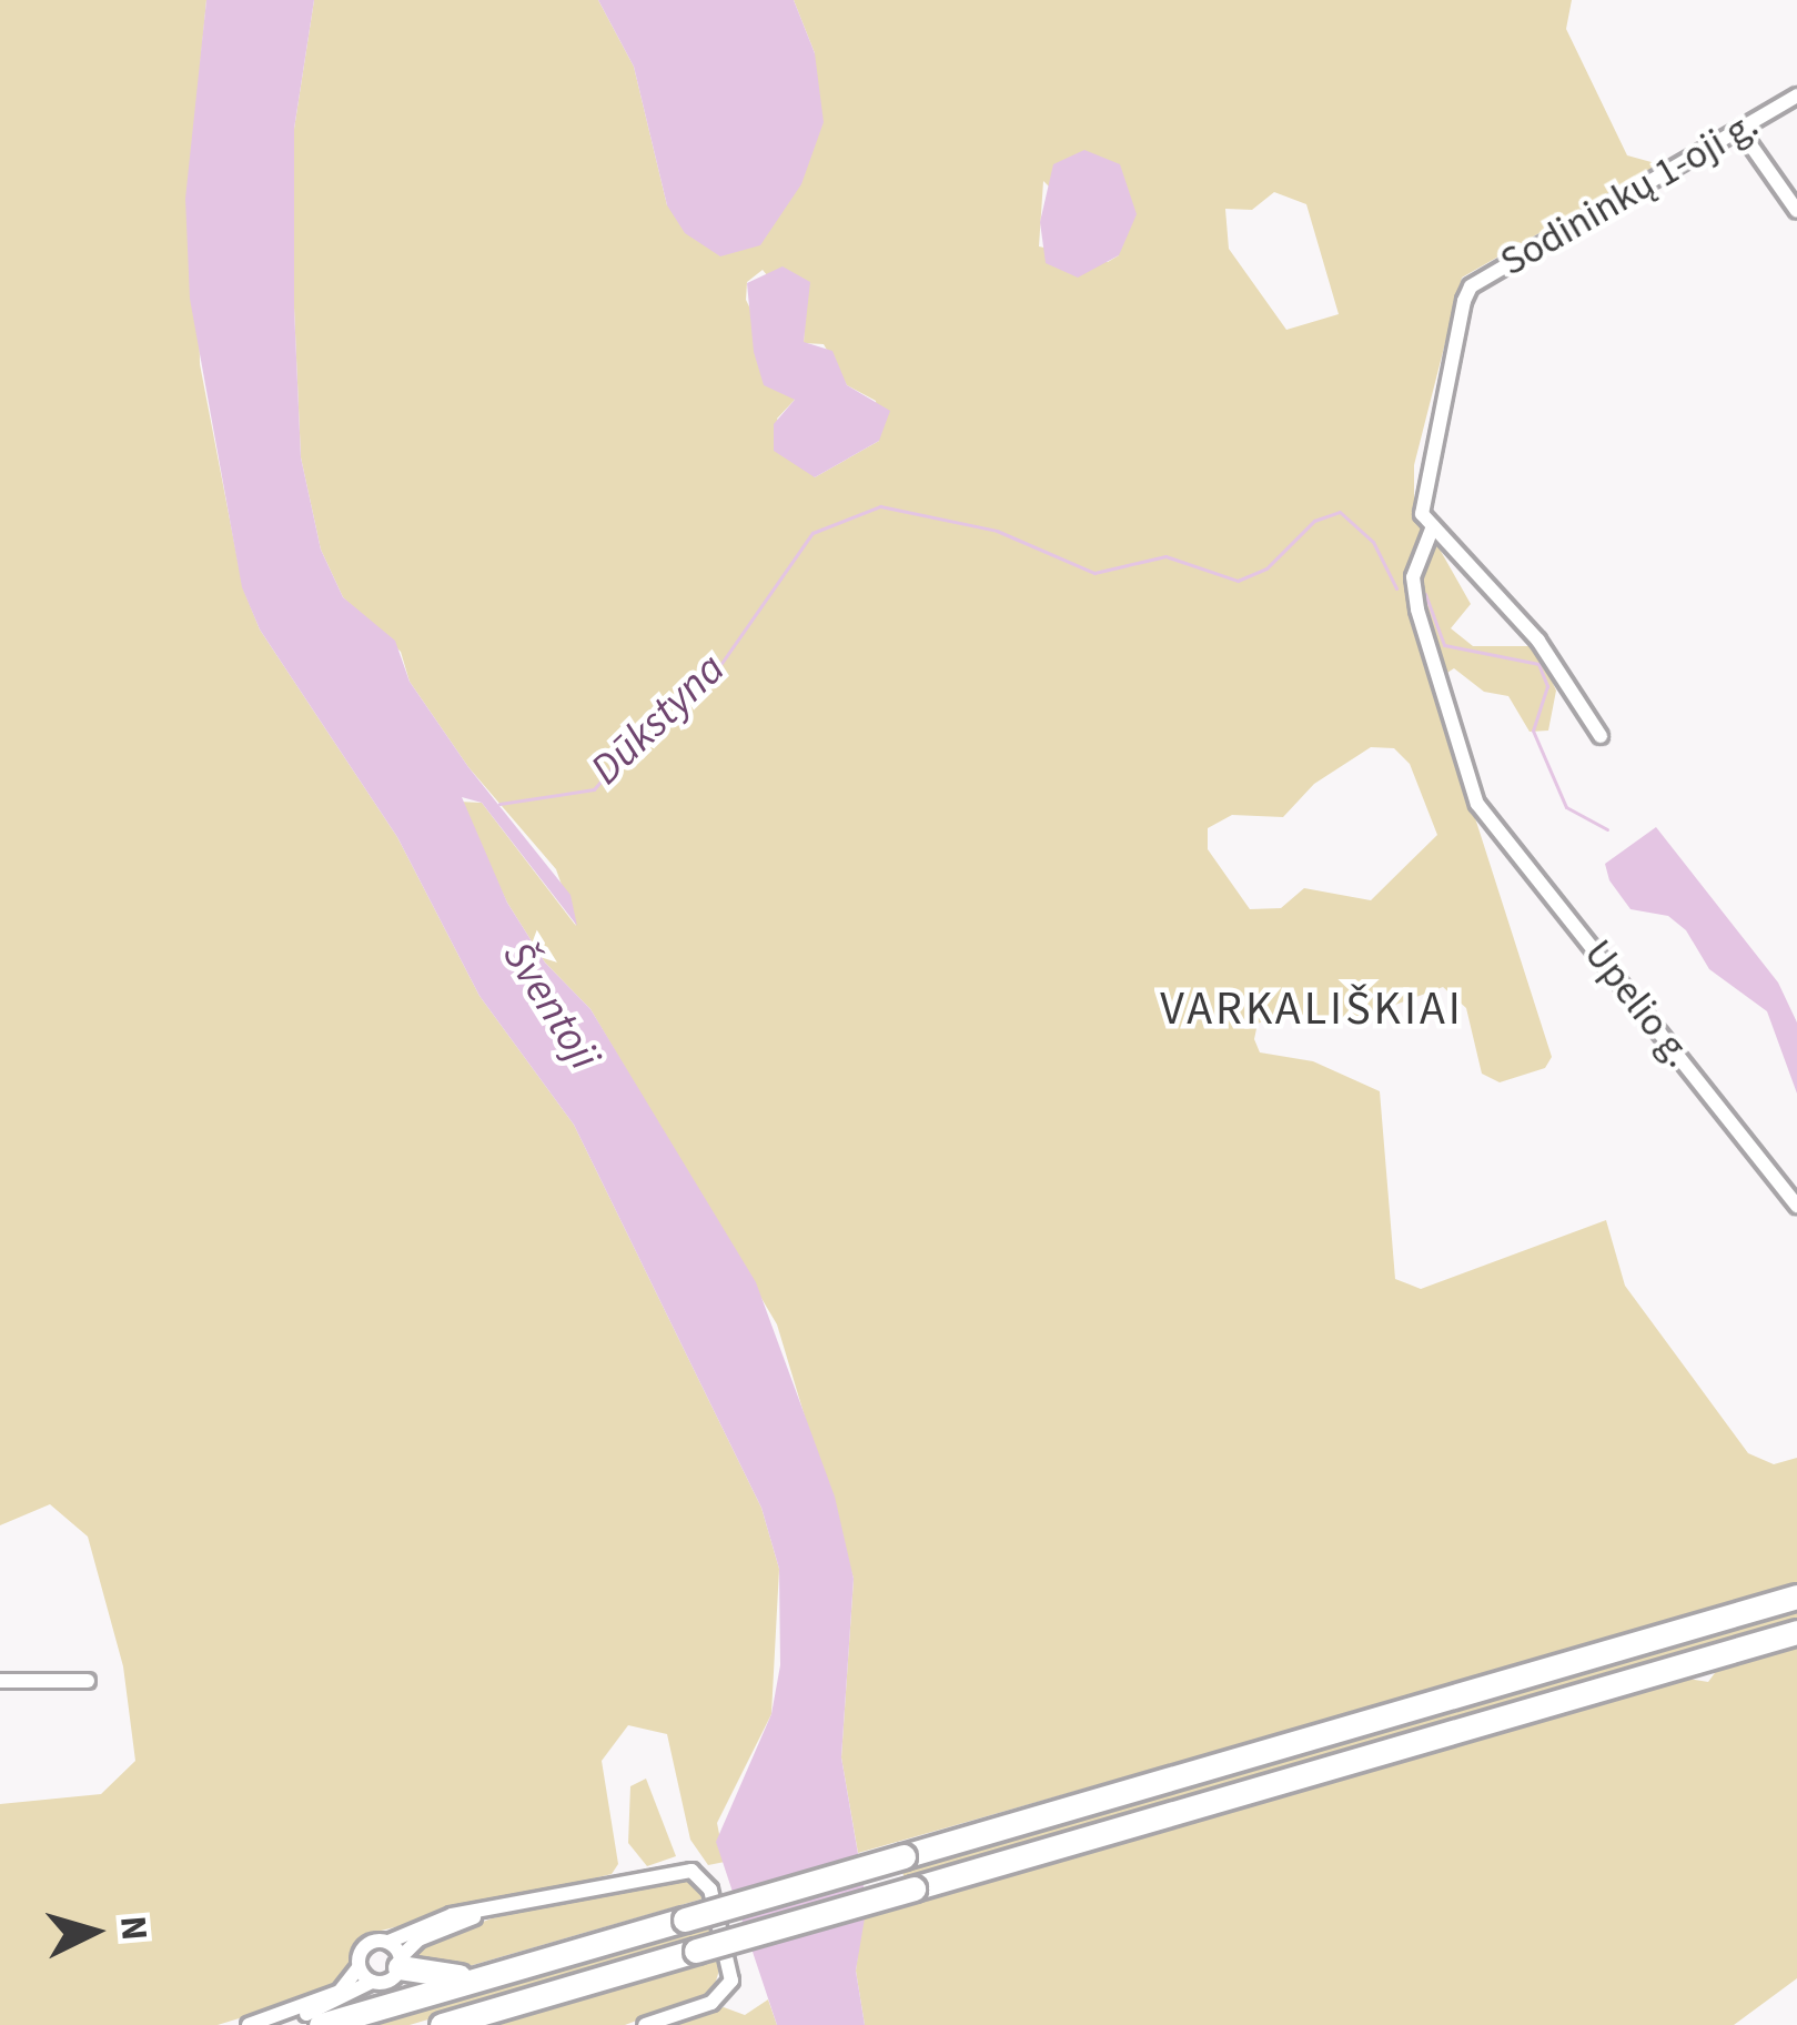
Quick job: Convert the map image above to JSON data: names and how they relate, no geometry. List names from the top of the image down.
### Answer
{
  "streets": {
    "street": ["Sodininkų 1-oji g.", "Upelio g."]
  },
  "crossings": [
    ["Sodininkų 1-oji g.", "Upelio g."]
  ],
  "districts": ["VARKALIŠKIAI"],
  "water": ["Dūkstyna", "Šventoji"],
  "north": "right"
}
